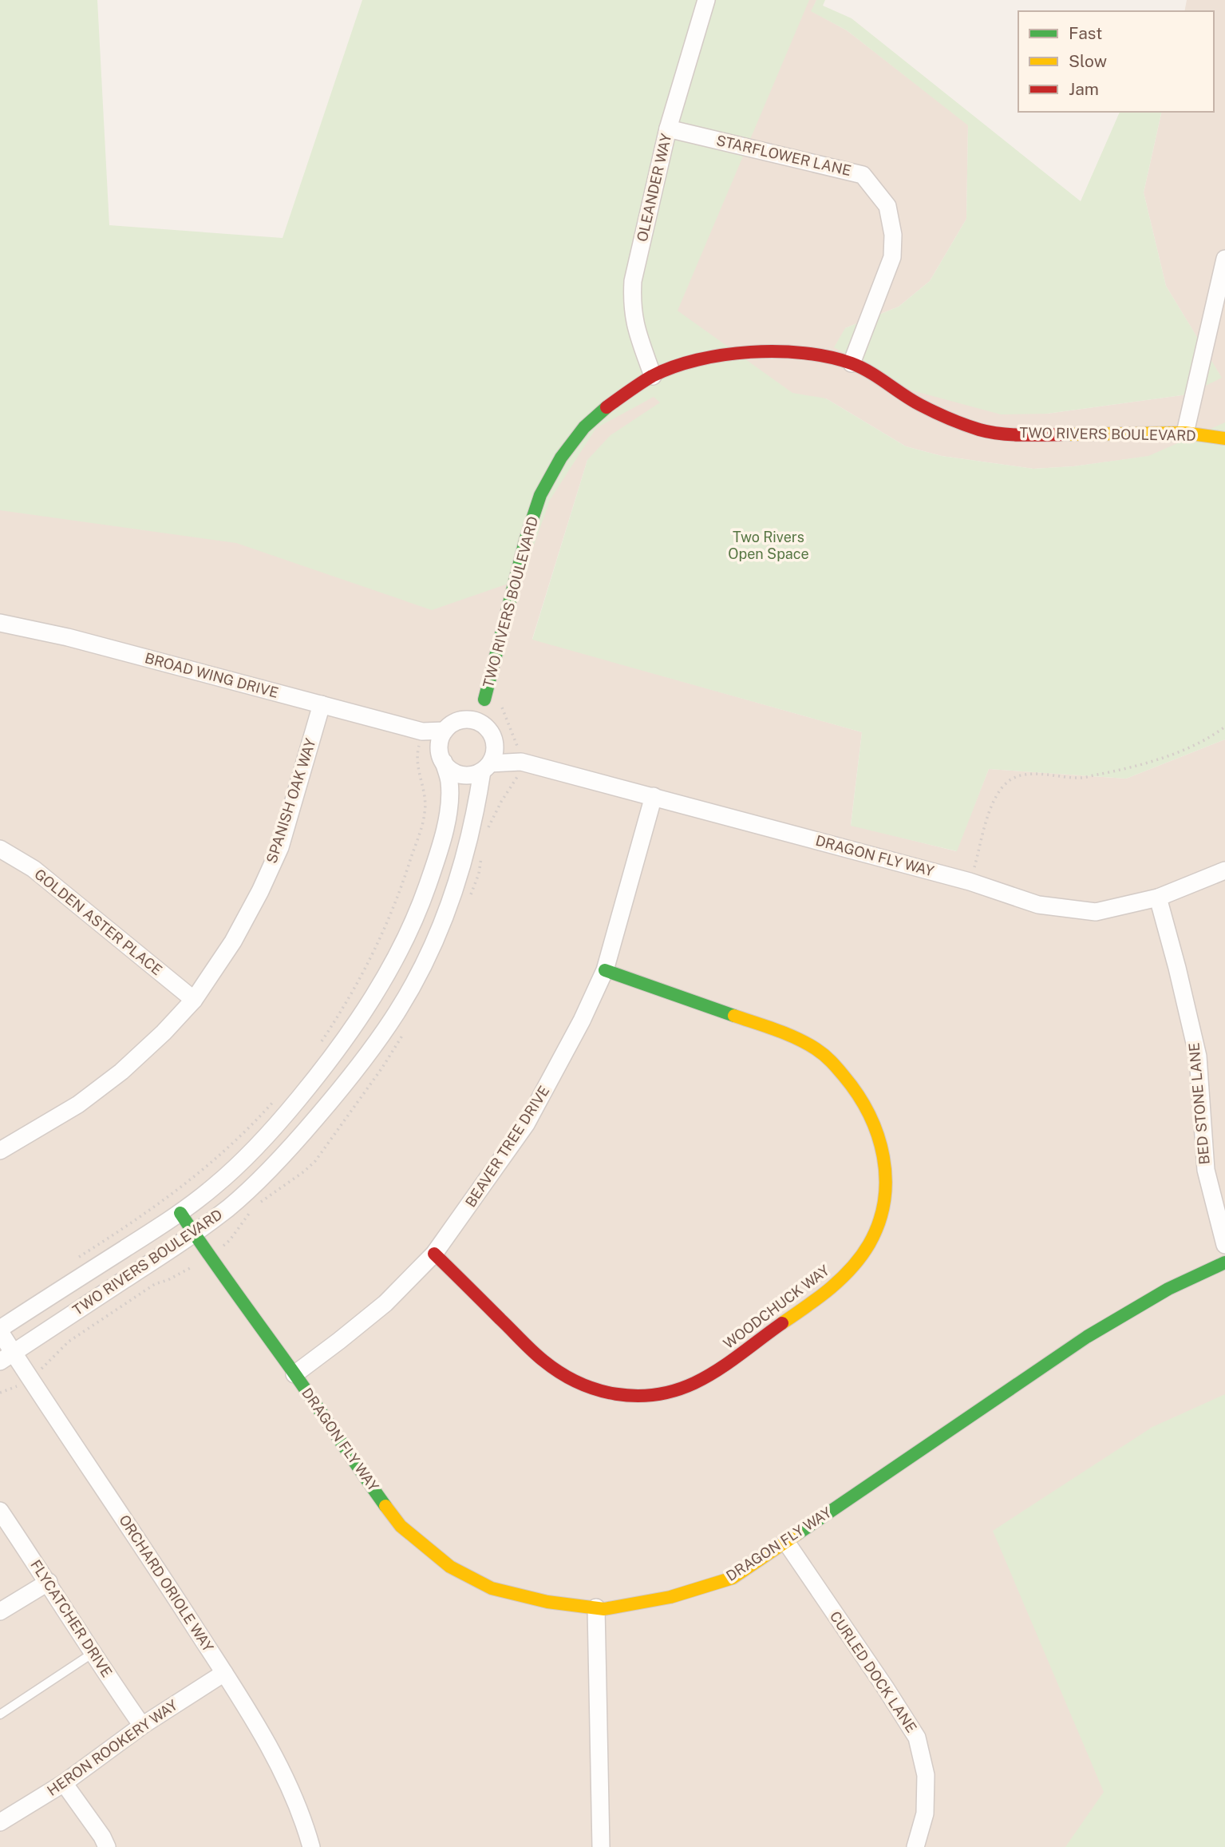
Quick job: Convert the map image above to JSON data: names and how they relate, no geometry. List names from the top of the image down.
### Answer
{
  "streets": {
    "street": [
      "STARFLOWER LANE",
      "OLEANDER WAY",
      "TWO RIVERS BOULEVARD",
      "BROAD WING DRIVE",
      "SPANISH OAK WAY",
      "DRAGON FLY WAY",
      "GOLDEN ASTER PLACE",
      "BED STONE LANE",
      "BEAVER TREE DRIVE",
      "WOODCHUCK WAY",
      "ORCHARD ORIOLE WAY",
      "FLYCATCHER DRIVE",
      "CURLED DOCK LANE",
      "HERON ROOKERY WAY"
    ]
  },
  "crossings": [
    ["STARFLOWER LANE", "OLEANDER WAY"],
    ["STARFLOWER LANE", "TWO RIVERS BOULEVARD"],
    ["OLEANDER WAY", "TWO RIVERS BOULEVARD"],
    ["TWO RIVERS BOULEVARD", "BROAD WING DRIVE"],
    ["TWO RIVERS BOULEVARD", "DRAGON FLY WAY"],
    ["TWO RIVERS BOULEVARD", "ORCHARD ORIOLE WAY"],
    ["BROAD WING DRIVE", "SPANISH OAK WAY"],
    ["BROAD WING DRIVE", "DRAGON FLY WAY"],
    ["SPANISH OAK WAY", "GOLDEN ASTER PLACE"],
    ["DRAGON FLY WAY", "BED STONE LANE"],
    ["DRAGON FLY WAY", "BEAVER TREE DRIVE"],
    ["DRAGON FLY WAY", "CURLED DOCK LANE"],
    ["BEAVER TREE DRIVE", "WOODCHUCK WAY"],
    ["ORCHARD ORIOLE WAY", "HERON ROOKERY WAY"],
    ["FLYCATCHER DRIVE", "HERON ROOKERY WAY"]
  ],
  "parks": ["Two Rivers Open Space"],
  "legend": ["Fast", "Slow", "Jam"]
}
